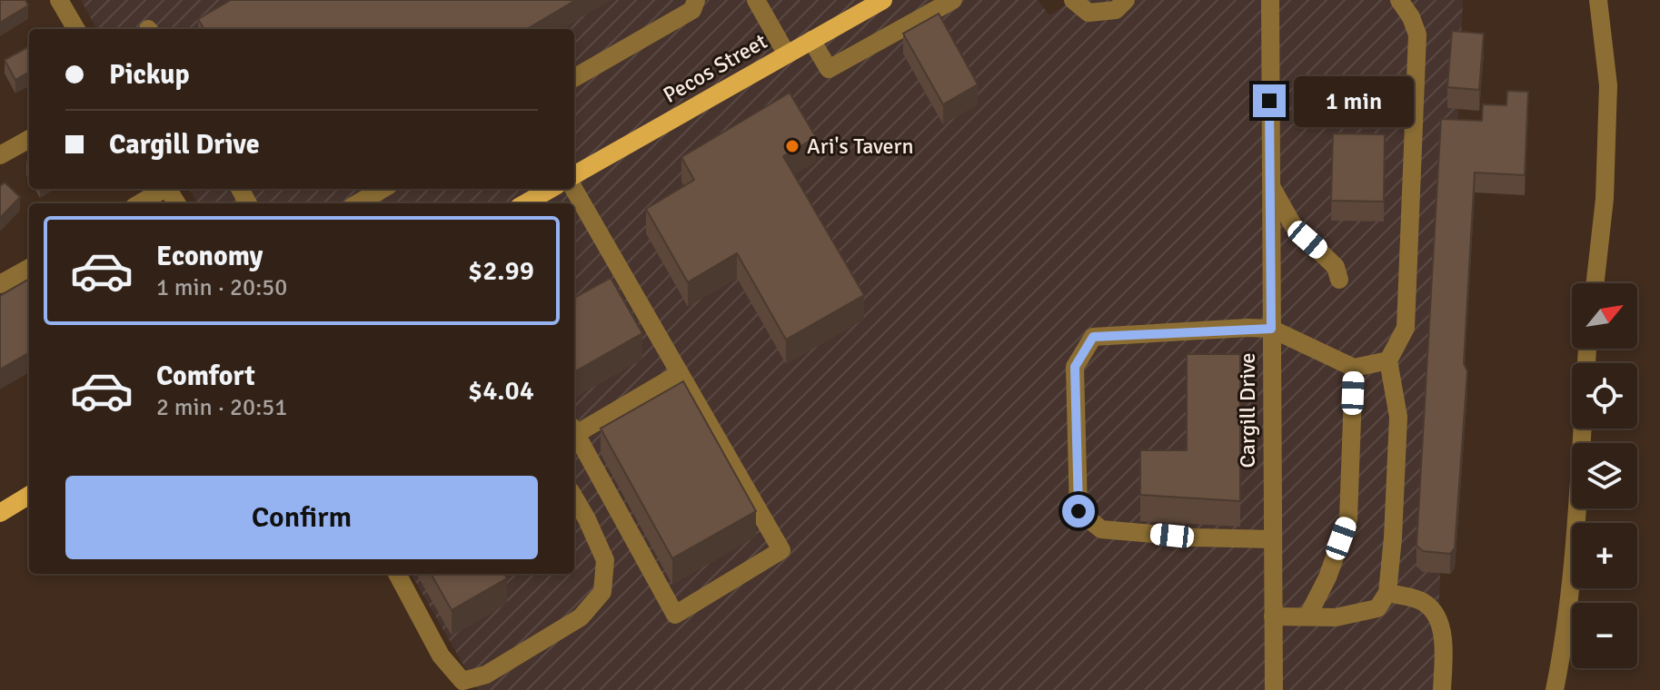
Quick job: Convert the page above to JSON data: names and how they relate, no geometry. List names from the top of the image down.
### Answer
{
  "streets": {
    "main road": ["Pecos Street"],
    "street": ["Cargill Drive"]
  },
  "places": ["Ari's Tavern"],
  "north": "top right",
  "page": {
    "banner": ["Pickup", "Cargill Drive"],
    "bubble": "1 min",
    "list": [
      {
        "name": "Economy",
        "note": "1 min · 20:50",
        "value": "$2.99"
      },
      {
        "name": "Comfort",
        "note": "2 min · 20:51",
        "value": "$4.04"
      }
    ],
    "map_buttons": ["+", "−"],
    "buttons": "Confirm"
  }
}
